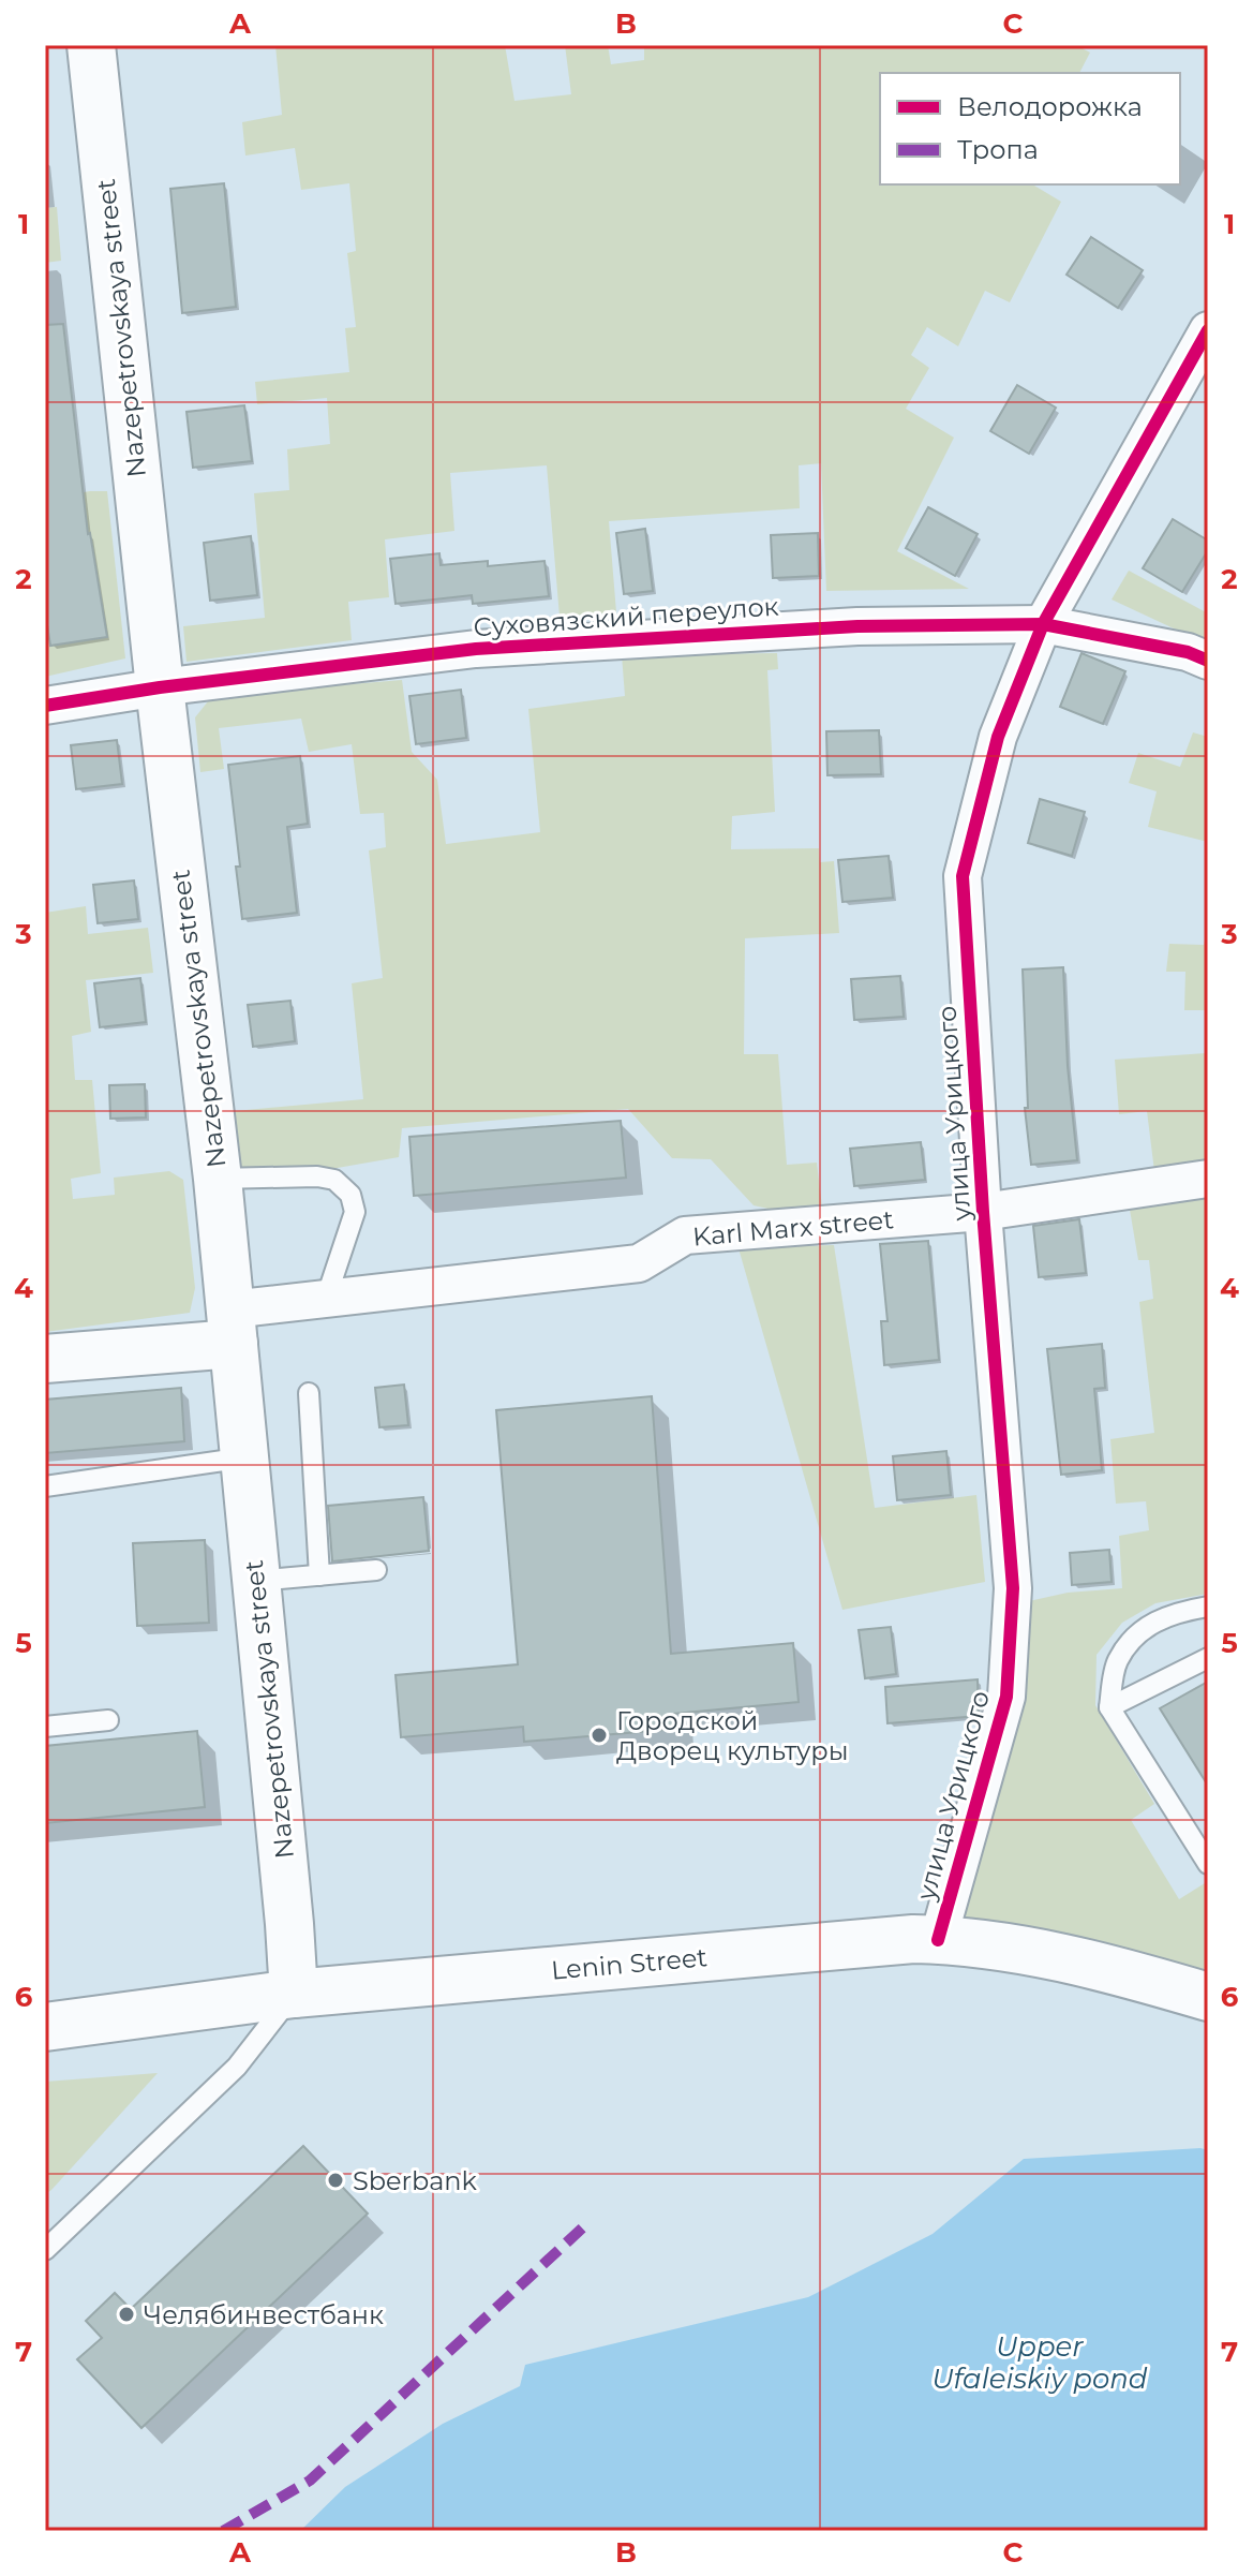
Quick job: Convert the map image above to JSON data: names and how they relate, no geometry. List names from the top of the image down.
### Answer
{
  "streets": {
    "main road": ["Nazepetrovskaya street", "Karl Marx street", "Lenin Street"],
    "street": ["Суховязский переулок", "улица Урицкого"]
  },
  "crossings": [
    ["Nazepetrovskaya street", "Суховязский переулок"],
    ["Nazepetrovskaya street", "Karl Marx street"],
    ["Nazepetrovskaya street", "Lenin Street"],
    ["Суховязский переулок", "улица Урицкого"],
    ["улица Урицкого", "Karl Marx street"],
    ["улица Урицкого", "Lenin Street"]
  ],
  "water": ["Upper Ufaleiskiy pond"],
  "places": ["Городской Дворец культуры", "Sberbank", "Челябинвестбанк"],
  "legend": ["Велодорожка", "Тропа"],
  "grid": {
    "columns": ["A", "B", "C"],
    "rows": [
      "1",
      "2",
      "3",
      "4",
      "5",
      "6",
      "7"
    ]
  }
}
